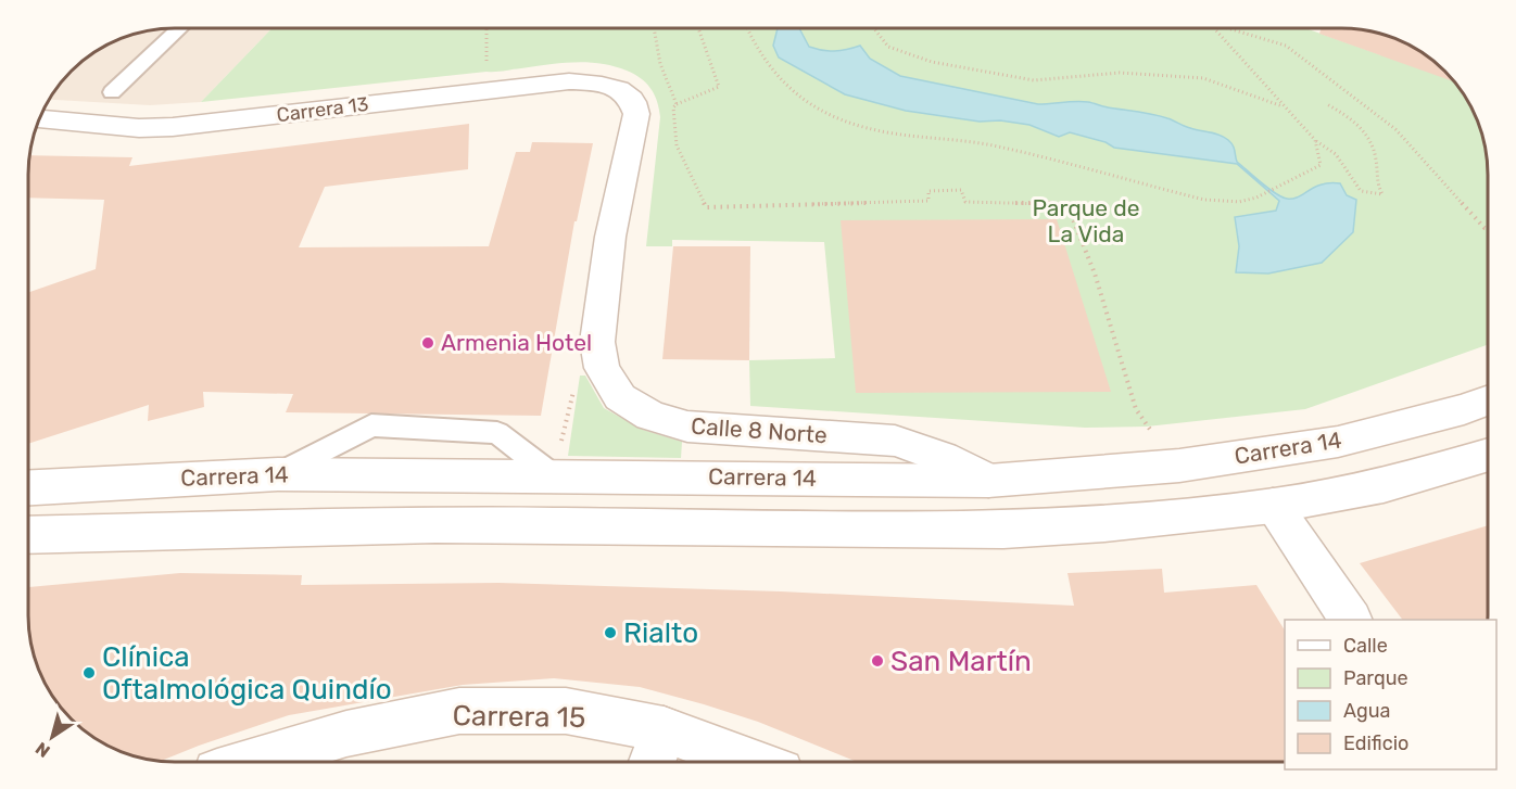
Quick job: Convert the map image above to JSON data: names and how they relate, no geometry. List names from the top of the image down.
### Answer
{
  "streets": {
    "main road": [
      "Carrera 13",
      "Calle 8 Norte",
      "Carrera 14",
      "Carrera 15"
    ]
  },
  "crossings": [
    ["Carrera 13", "Calle 8 Norte"],
    ["Calle 8 Norte", "Carrera 14"]
  ],
  "parks": ["Parque de La Vida"],
  "places": [
    "Armenia Hotel",
    "Rialto",
    "San Martín",
    "Clínica Oftalmológica Quindío"
  ],
  "legend": [
    "Calle",
    "Parque",
    "Agua",
    "Edificio"
  ],
  "north": "bottom left"
}
